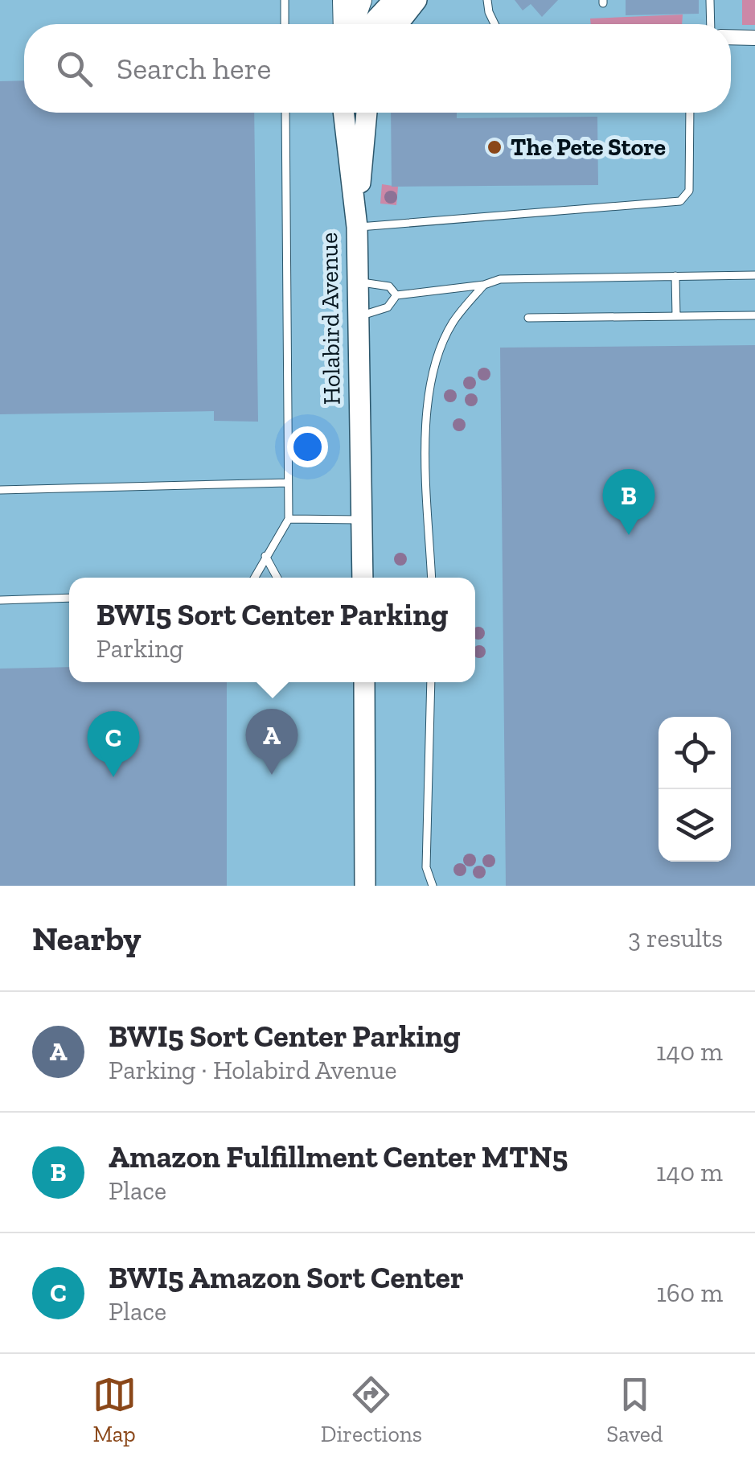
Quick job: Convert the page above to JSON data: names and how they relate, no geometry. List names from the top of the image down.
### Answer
{
  "streets": {
    "main road": ["Holabird Avenue"]
  },
  "places": ["The Pete Store"],
  "page": {
    "search": "Search here",
    "pins": ["B", "A", "C"],
    "popup": ["BWI5 Sort Center Parking", "Parking"],
    "heading": ["Nearby", "3 results"],
    "list": [
      {
        "mark": "A",
        "name": "BWI5 Sort Center Parking",
        "note": "Parking · Holabird Avenue",
        "value": "140 m"
      },
      {
        "mark": "B",
        "name": "Amazon Fulfillment Center MTN5",
        "note": "Place",
        "value": "140 m"
      },
      {
        "mark": "C",
        "name": "BWI5 Amazon Sort Center",
        "note": "Place",
        "value": "160 m"
      }
    ],
    "nav": ["Map", "Directions", "Saved"]
  }
}
